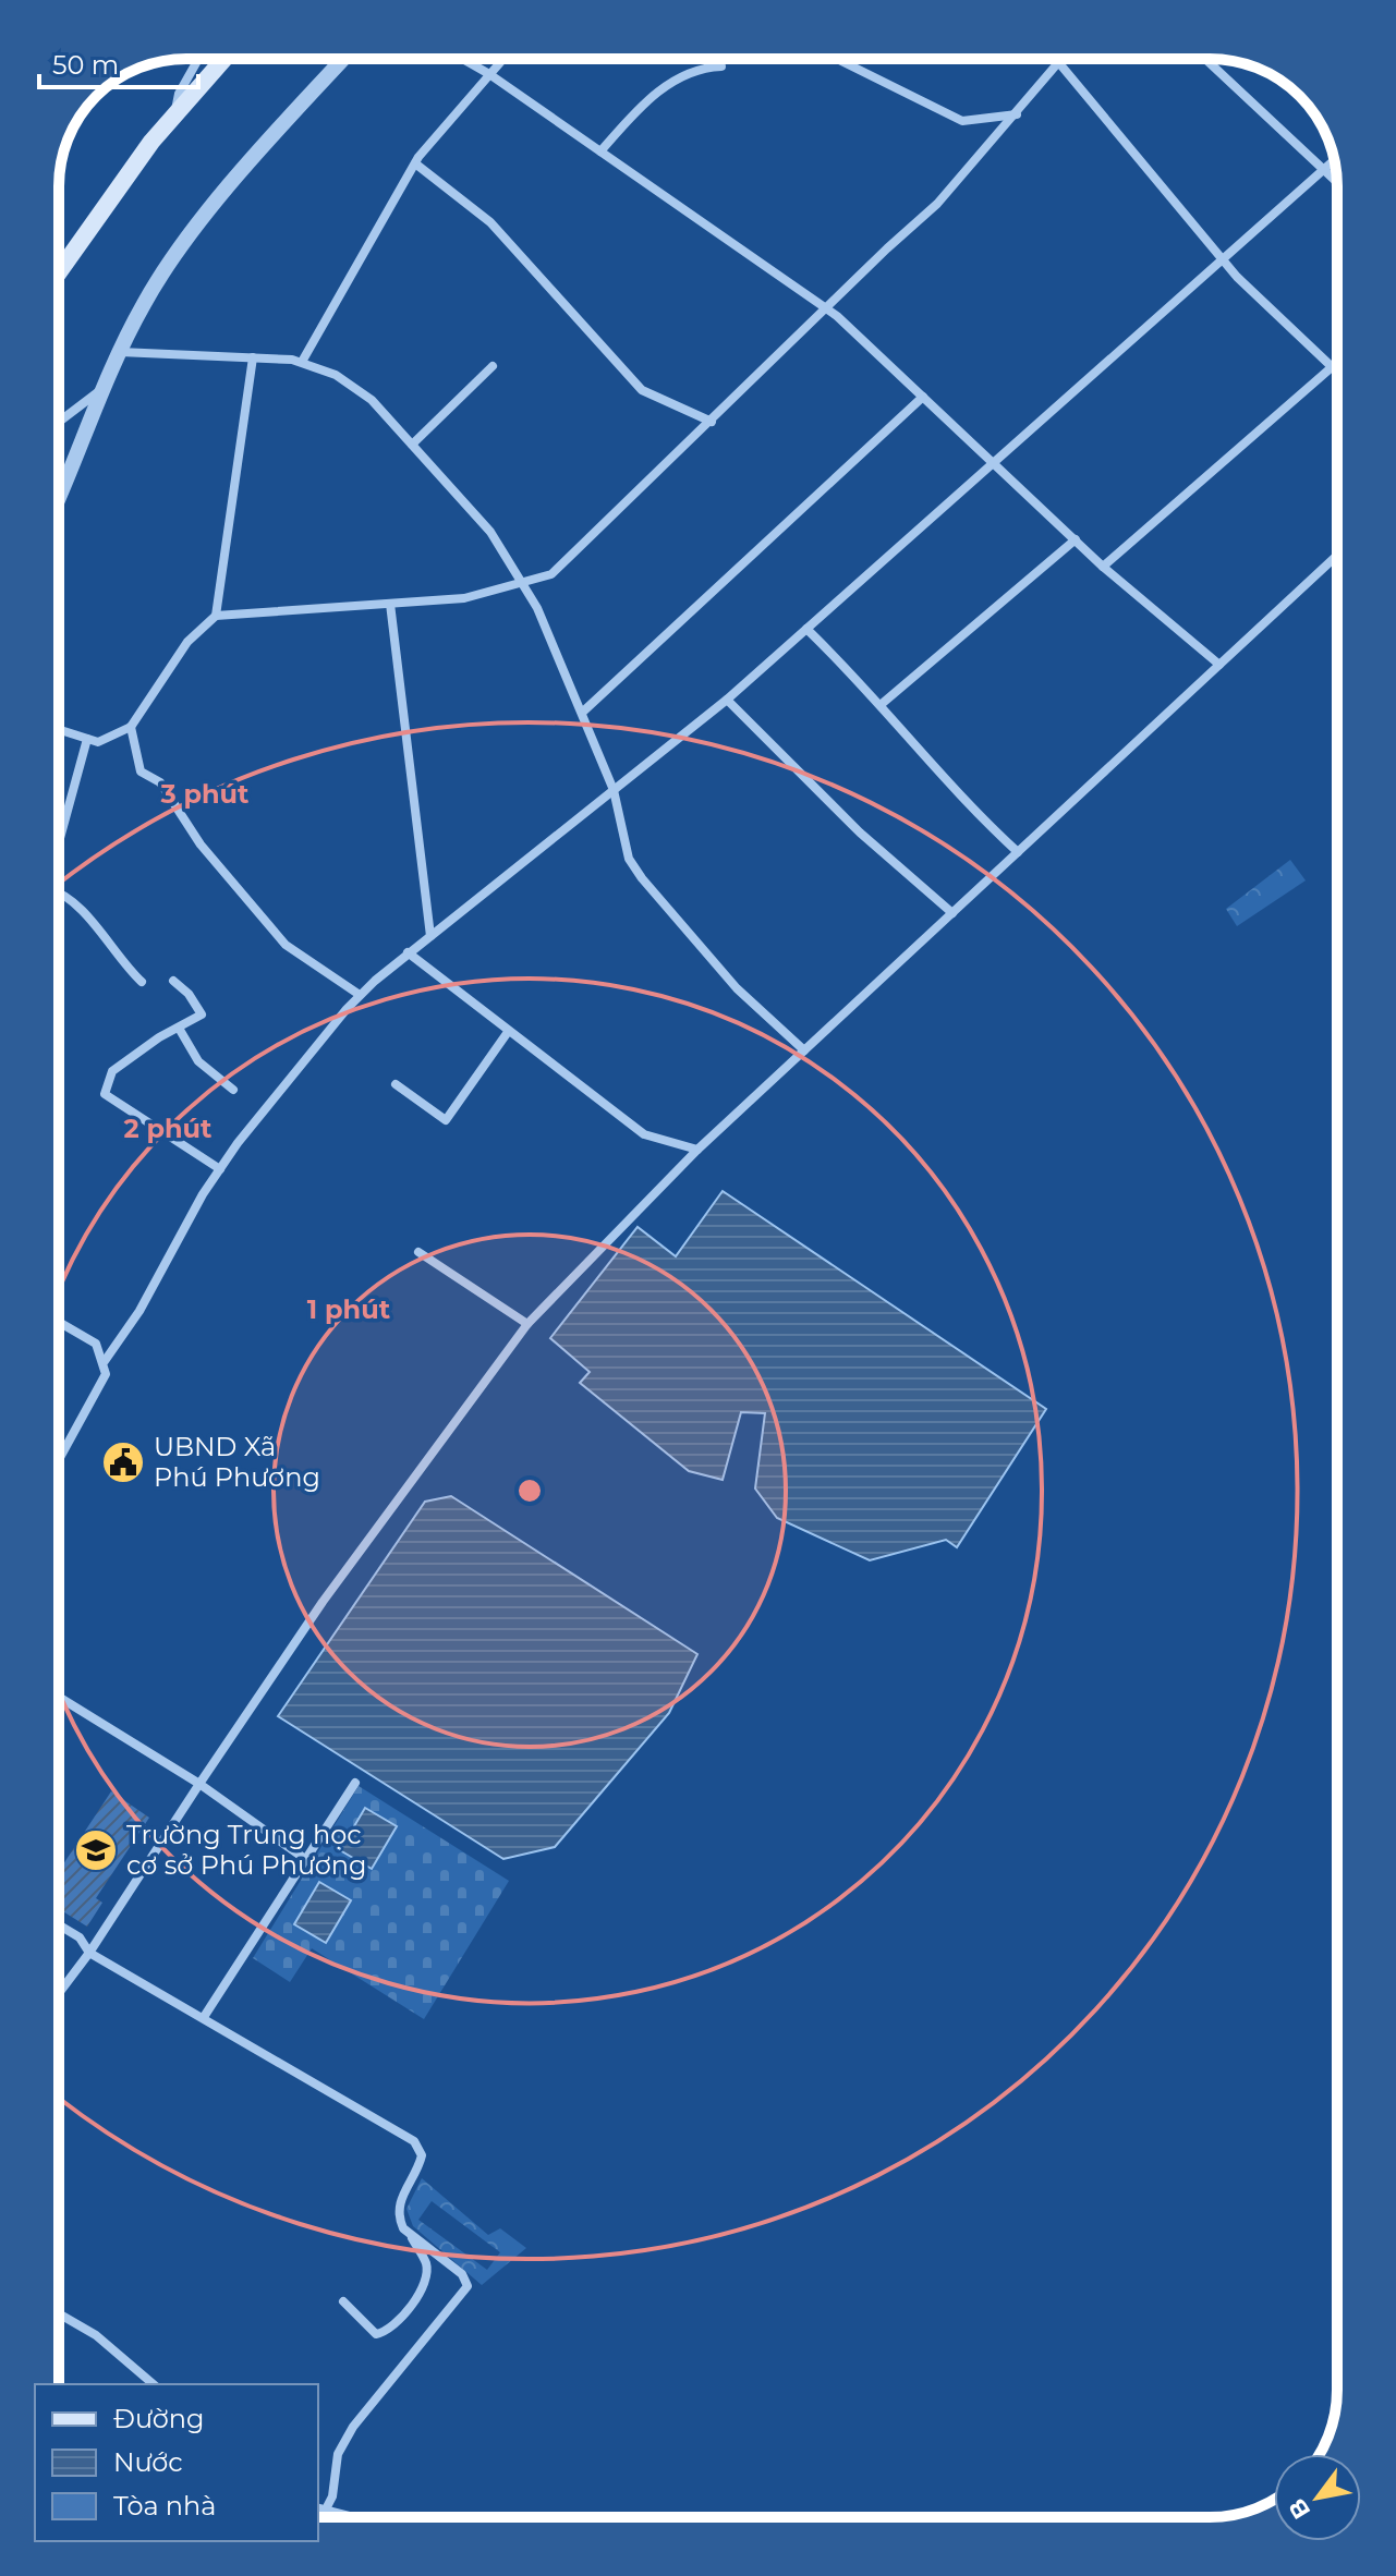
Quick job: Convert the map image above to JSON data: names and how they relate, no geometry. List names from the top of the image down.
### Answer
{
  "places": {
    "public building": ["UBND Xã Phú Phương"],
    "school or university": ["Trường Trung học cơ sở Phú Phương"]
  },
  "legend": ["Đường", "Nước", "Tòa nhà"],
  "scale_bar": "50 m",
  "north": "bottom left",
  "rings": ["3 phút", "2 phút", "1 phút"]
}
